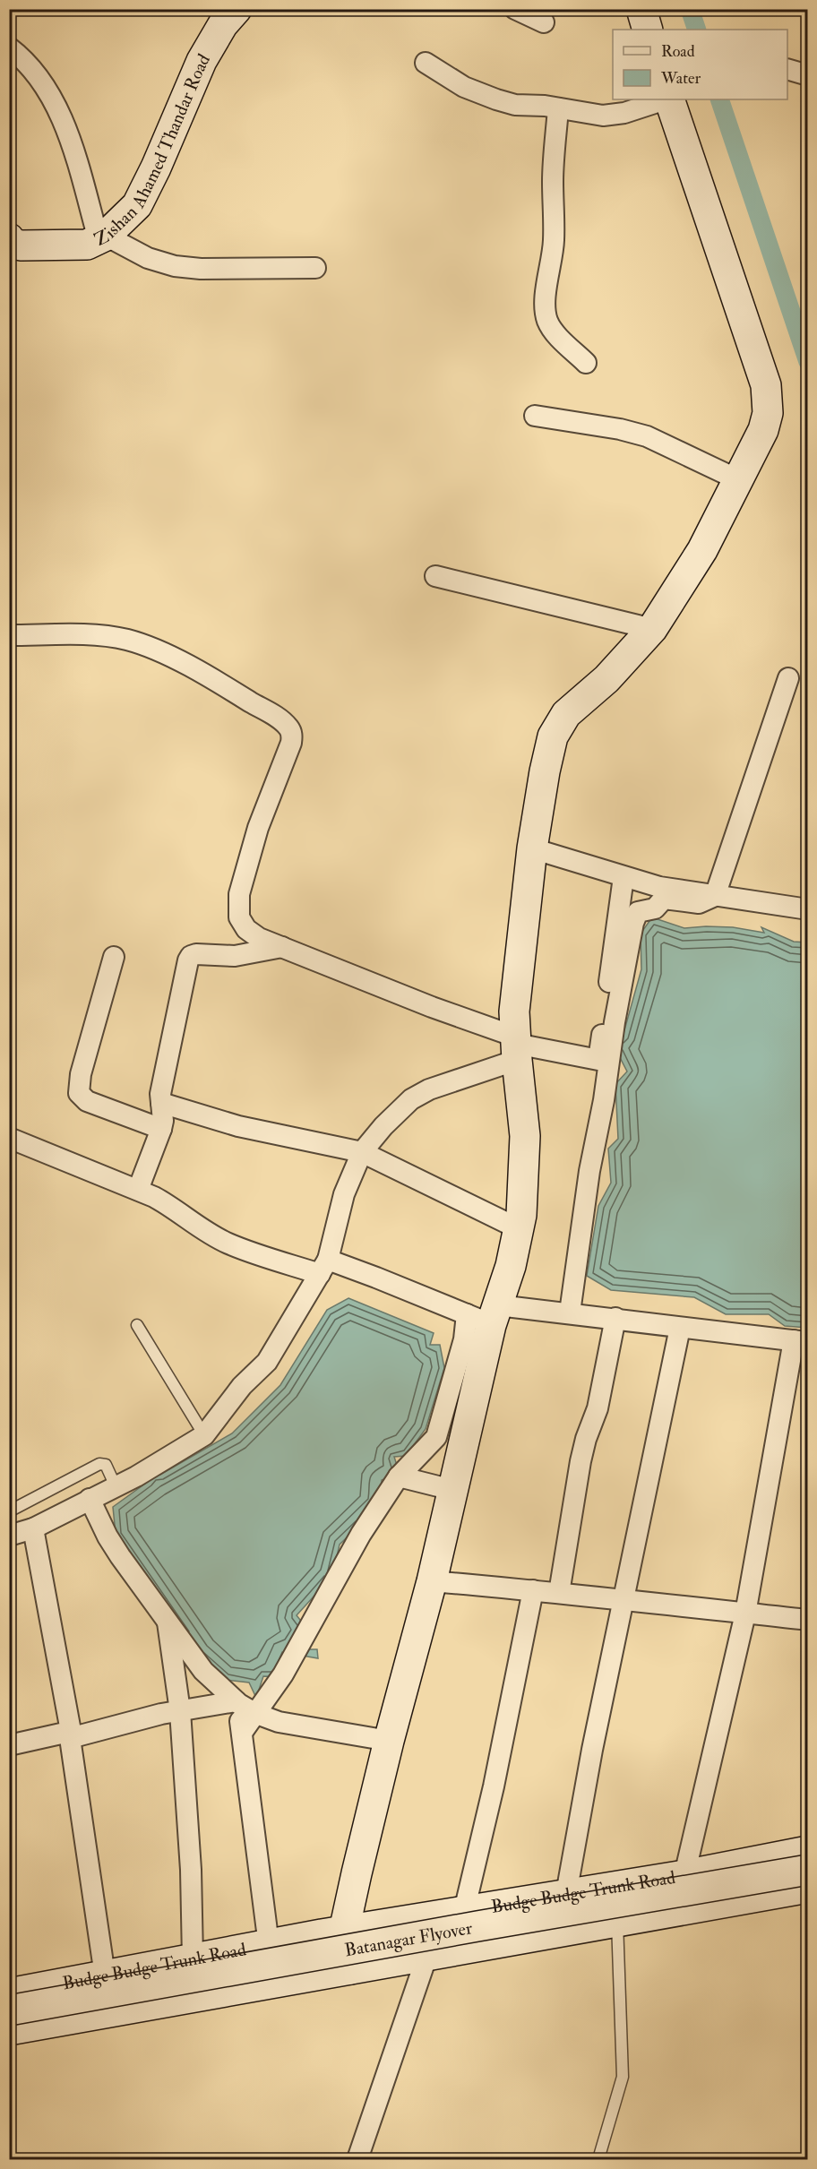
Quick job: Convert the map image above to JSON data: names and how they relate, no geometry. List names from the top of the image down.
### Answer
{
  "streets": {
    "street": ["Zishan Ahamed Thandar Road", "Budge Budge Trunk Road", "Batanagar Flyover"]
  },
  "legend": ["Road", "Water"]
}
